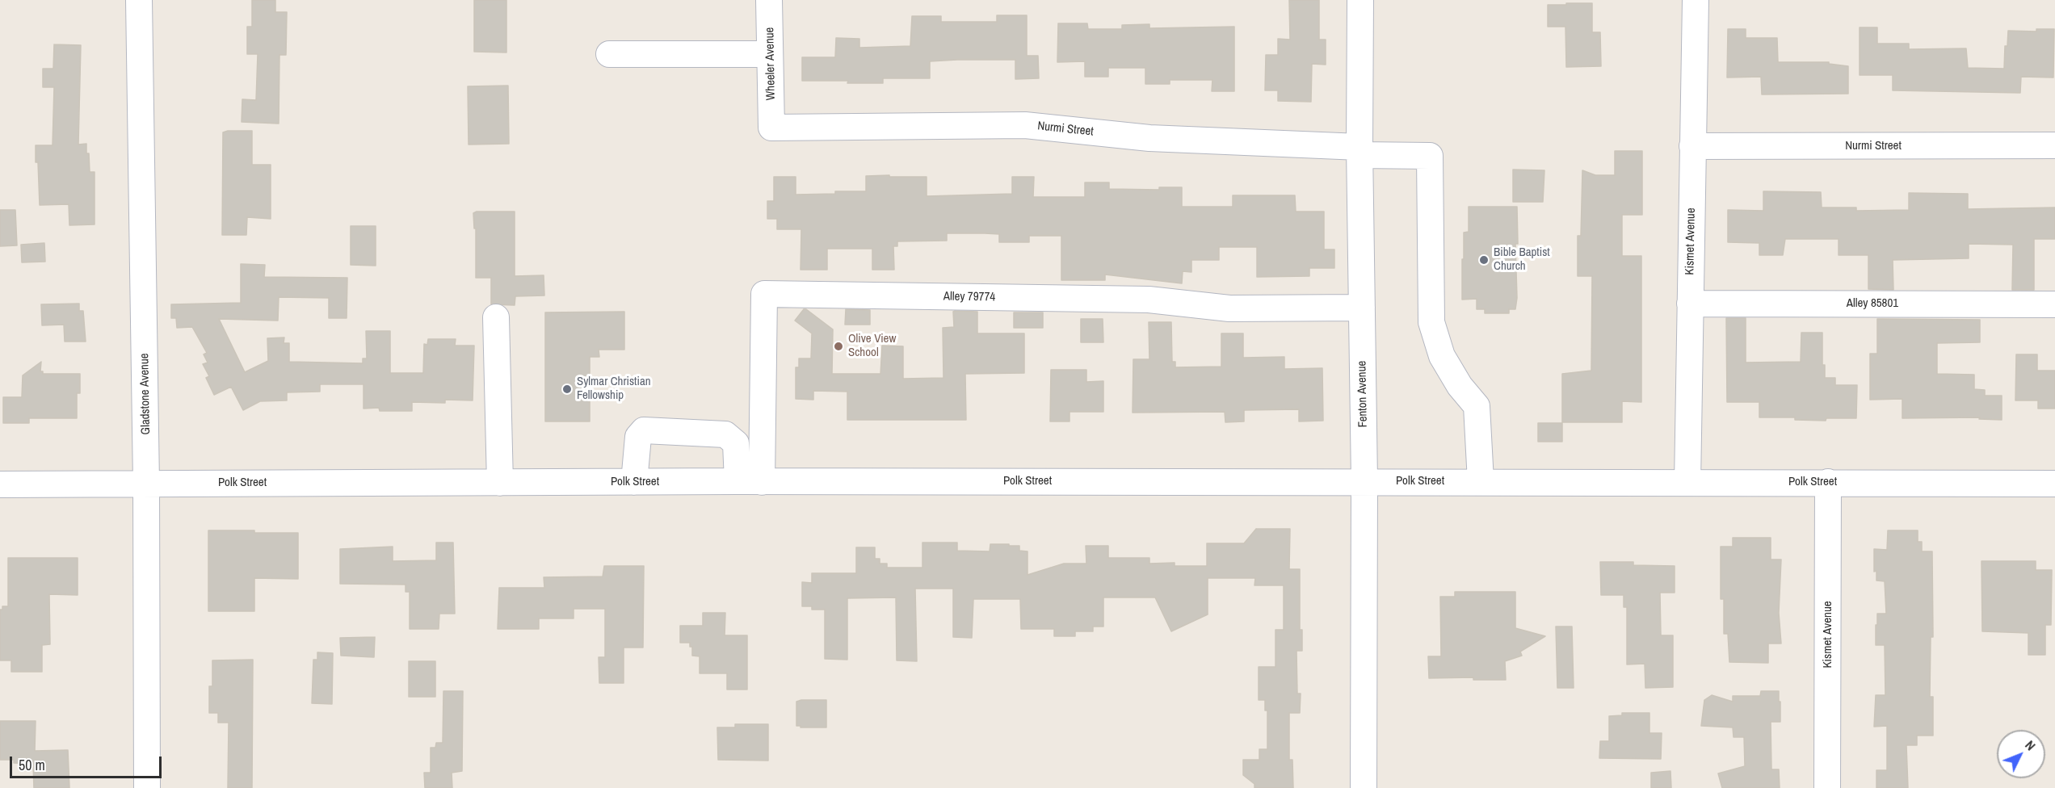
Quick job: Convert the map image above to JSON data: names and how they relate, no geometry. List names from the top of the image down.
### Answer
{
  "streets": {
    "street": [
      "Wheeler Avenue",
      "Nurmi Street",
      "Kismet Avenue",
      "Alley 79774",
      "Alley 85801",
      "Gladstone Avenue",
      "Fenton Avenue",
      "Polk Street"
    ]
  },
  "crossings": [
    ["Wheeler Avenue", "Nurmi Street"],
    ["Nurmi Street", "Kismet Avenue"],
    ["Nurmi Street", "Fenton Avenue"],
    ["Nurmi Street", "Polk Street"],
    ["Kismet Avenue", "Alley 85801"],
    ["Kismet Avenue", "Polk Street"],
    ["Alley 79774", "Fenton Avenue"],
    ["Alley 79774", "Polk Street"],
    ["Gladstone Avenue", "Polk Street"],
    ["Fenton Avenue", "Polk Street"]
  ],
  "places": ["Bible Baptist Church", "Olive View School", "Sylmar Christian Fellowship"],
  "scale_bar": "50 m",
  "north": "top right"
}
